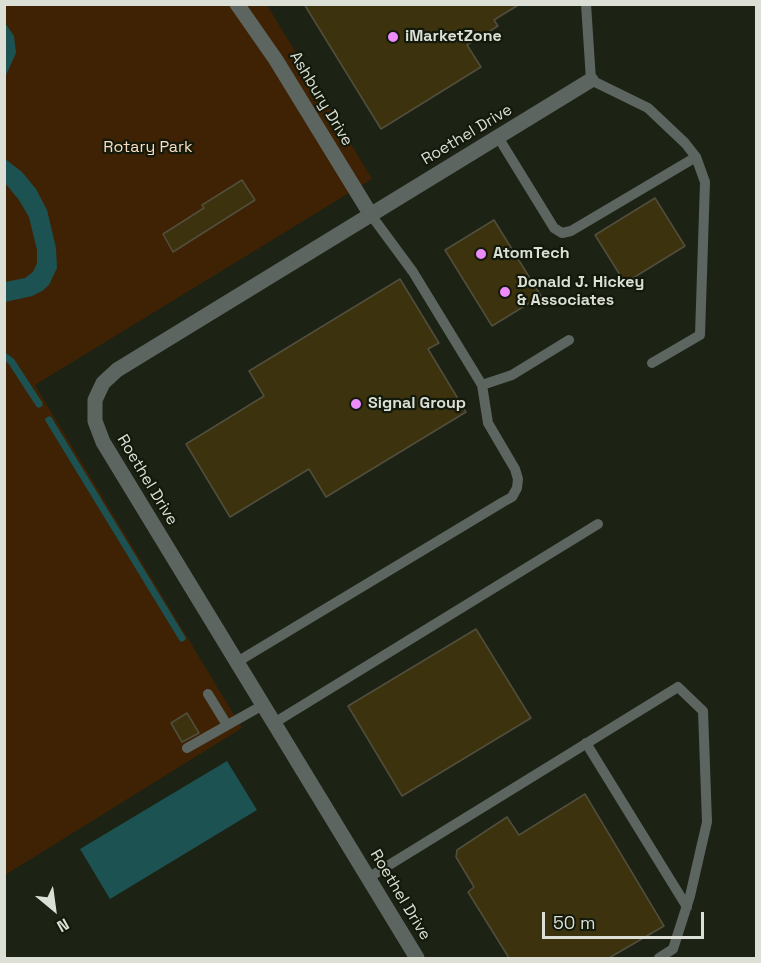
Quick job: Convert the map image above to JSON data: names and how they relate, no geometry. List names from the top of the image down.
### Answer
{
  "streets": {
    "street": ["Ashbury Drive", "Roethel Drive"]
  },
  "crossings": [
    ["Ashbury Drive", "Roethel Drive"]
  ],
  "parks": ["Rotary Park"],
  "places": [
    "iMarketZone",
    "AtomTech",
    "Donald J. Hickey & Associates",
    "Signal Group"
  ],
  "scale_bar": "50 m",
  "north": "bottom right"
}
